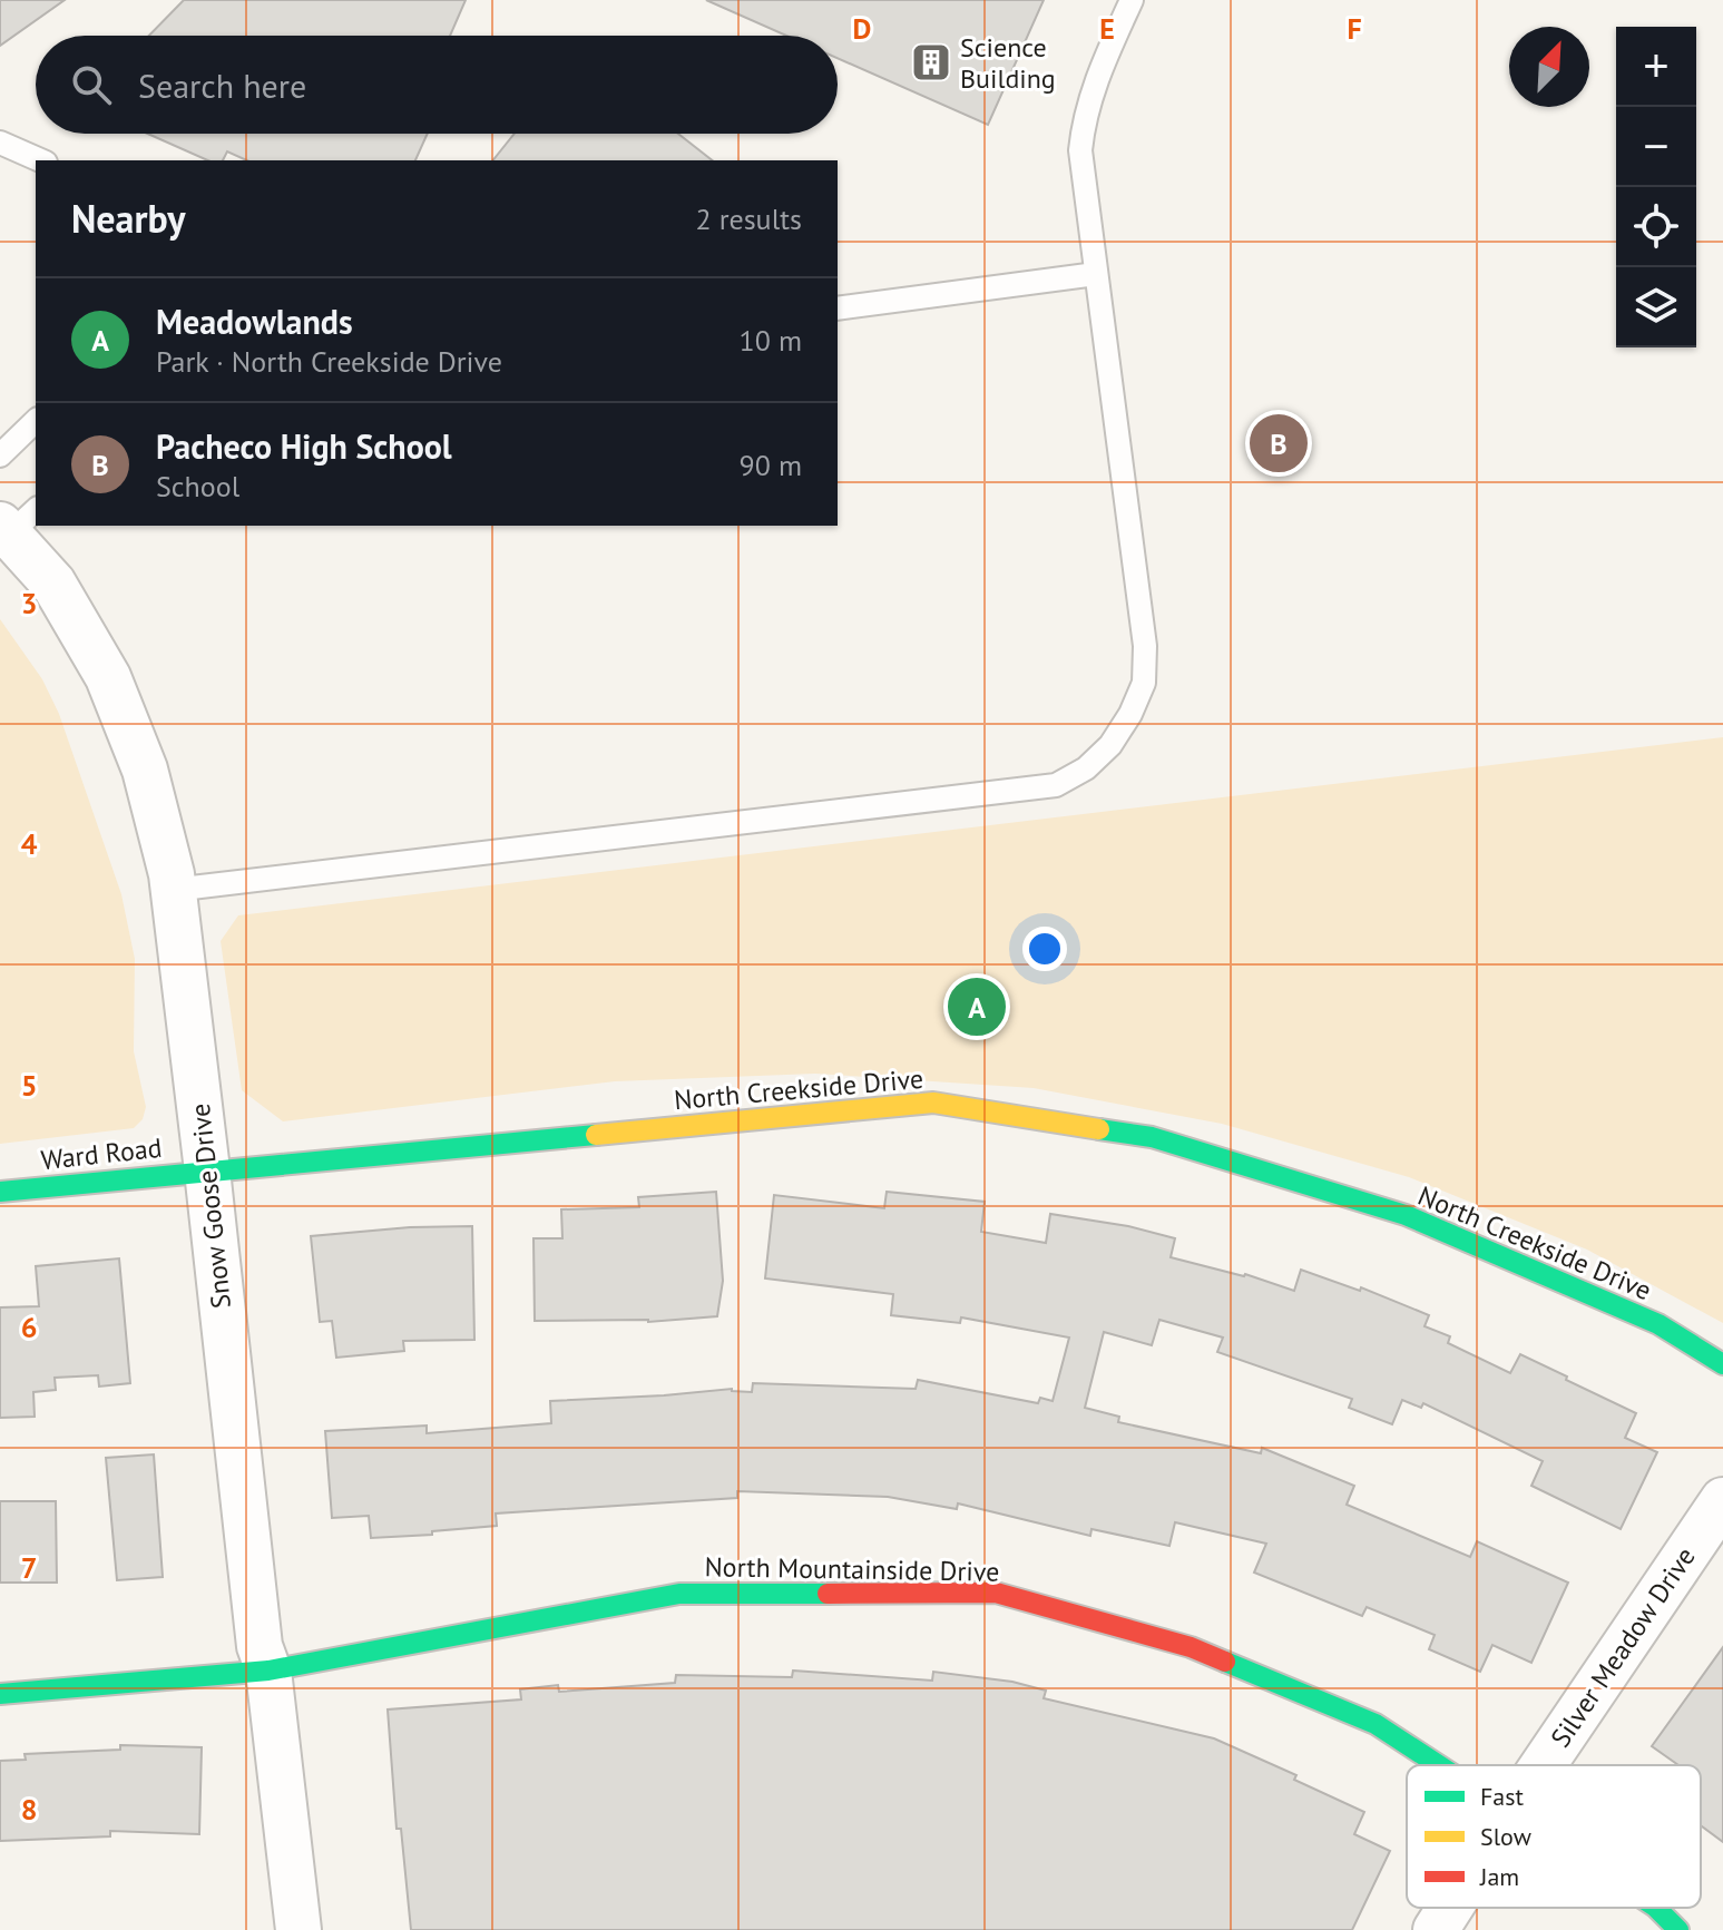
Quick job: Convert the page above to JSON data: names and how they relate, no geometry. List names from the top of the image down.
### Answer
{
  "streets": {
    "street": [
      "North Creekside Drive",
      "Ward Road",
      "Snow Goose Drive",
      "North Mountainside Drive",
      "Silver Meadow Drive"
    ]
  },
  "crossings": [
    ["North Creekside Drive", "Ward Road"],
    ["North Creekside Drive", "Snow Goose Drive"],
    ["Ward Road", "Snow Goose Drive"],
    ["Snow Goose Drive", "North Mountainside Drive"]
  ],
  "places": {
    "building": ["Science Building"]
  },
  "legend": ["Fast", "Slow", "Jam"],
  "north": "top right",
  "page": {
    "map_buttons": ["+", "−"],
    "search": "Search here",
    "heading": ["Nearby", "2 results"],
    "list": [
      {
        "mark": "A",
        "name": "Meadowlands",
        "note": "Park · North Creekside Drive",
        "value": "10 m"
      },
      {
        "mark": "B",
        "name": "Pacheco High School",
        "note": "School",
        "value": "90 m"
      }
    ],
    "pins": ["B", "A"]
  },
  "grid": {
    "columns": ["D", "E", "F"],
    "rows": [
      "3",
      "4",
      "5",
      "6",
      "7",
      "8"
    ]
  }
}
